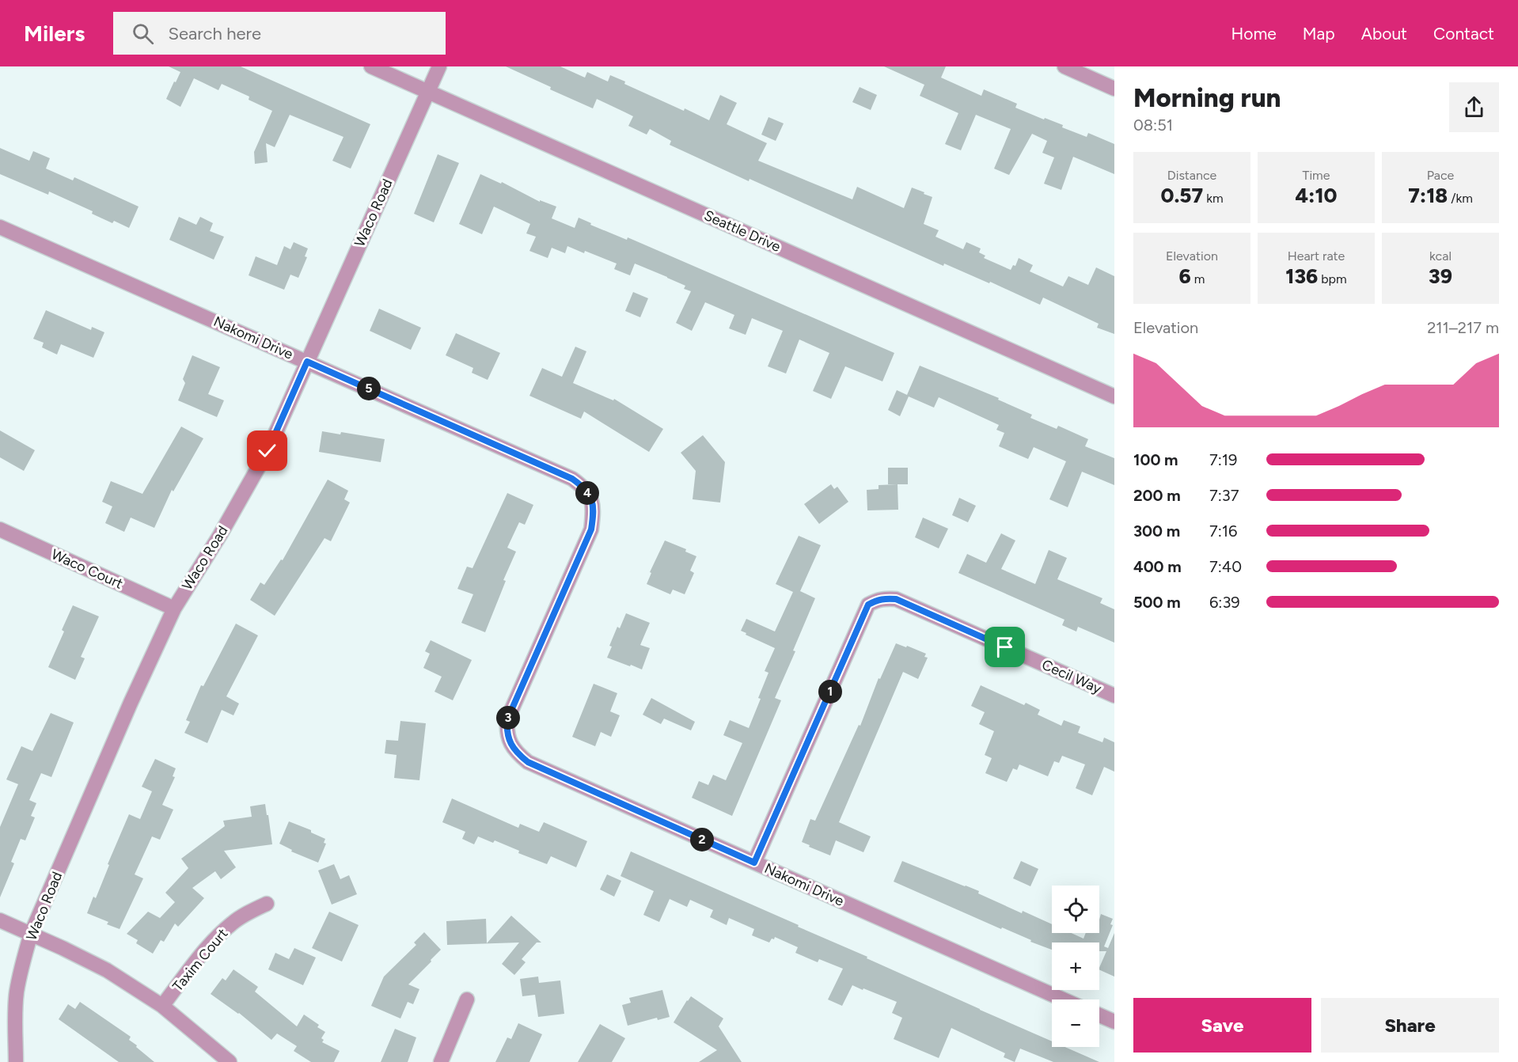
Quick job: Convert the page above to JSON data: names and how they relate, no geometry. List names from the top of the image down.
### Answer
{
  "streets": {
    "street": [
      "Waco Road",
      "Seattle Drive",
      "Nakomi Drive",
      "Waco Court",
      "Cecil Way",
      "Taxim Court"
    ]
  },
  "crossings": [
    ["Waco Road", "Seattle Drive"],
    ["Waco Road", "Nakomi Drive"],
    ["Waco Road", "Waco Court"],
    ["Nakomi Drive", "Cecil Way"]
  ],
  "page": {
    "header": "Milers",
    "search": "Search here",
    "nav": [
      "Home",
      "Map",
      "About",
      "Contact"
    ],
    "heading": ["Morning run", "08:51"],
    "stats": [
      ["Distance", "0.57 km"],
      ["Time", "4:10"],
      ["Pace", "7:18 /km"],
      ["Elevation", "6 m"],
      ["Heart rate", "136 bpm"],
      ["kcal", "39"]
    ],
    "chart": ["Elevation", "211–217 m"],
    "pins": [
      "5",
      "4",
      "1",
      "3",
      "2"
    ],
    "list": [
      {
        "name": "100 m",
        "note": "7:19"
      },
      {
        "name": "200 m",
        "note": "7:37"
      },
      {
        "name": "300 m",
        "note": "7:16"
      },
      {
        "name": "400 m",
        "note": "7:40"
      },
      {
        "name": "500 m",
        "note": "6:39"
      }
    ],
    "map_buttons": ["+", "−"],
    "buttons": ["Save", "Share"]
  }
}
